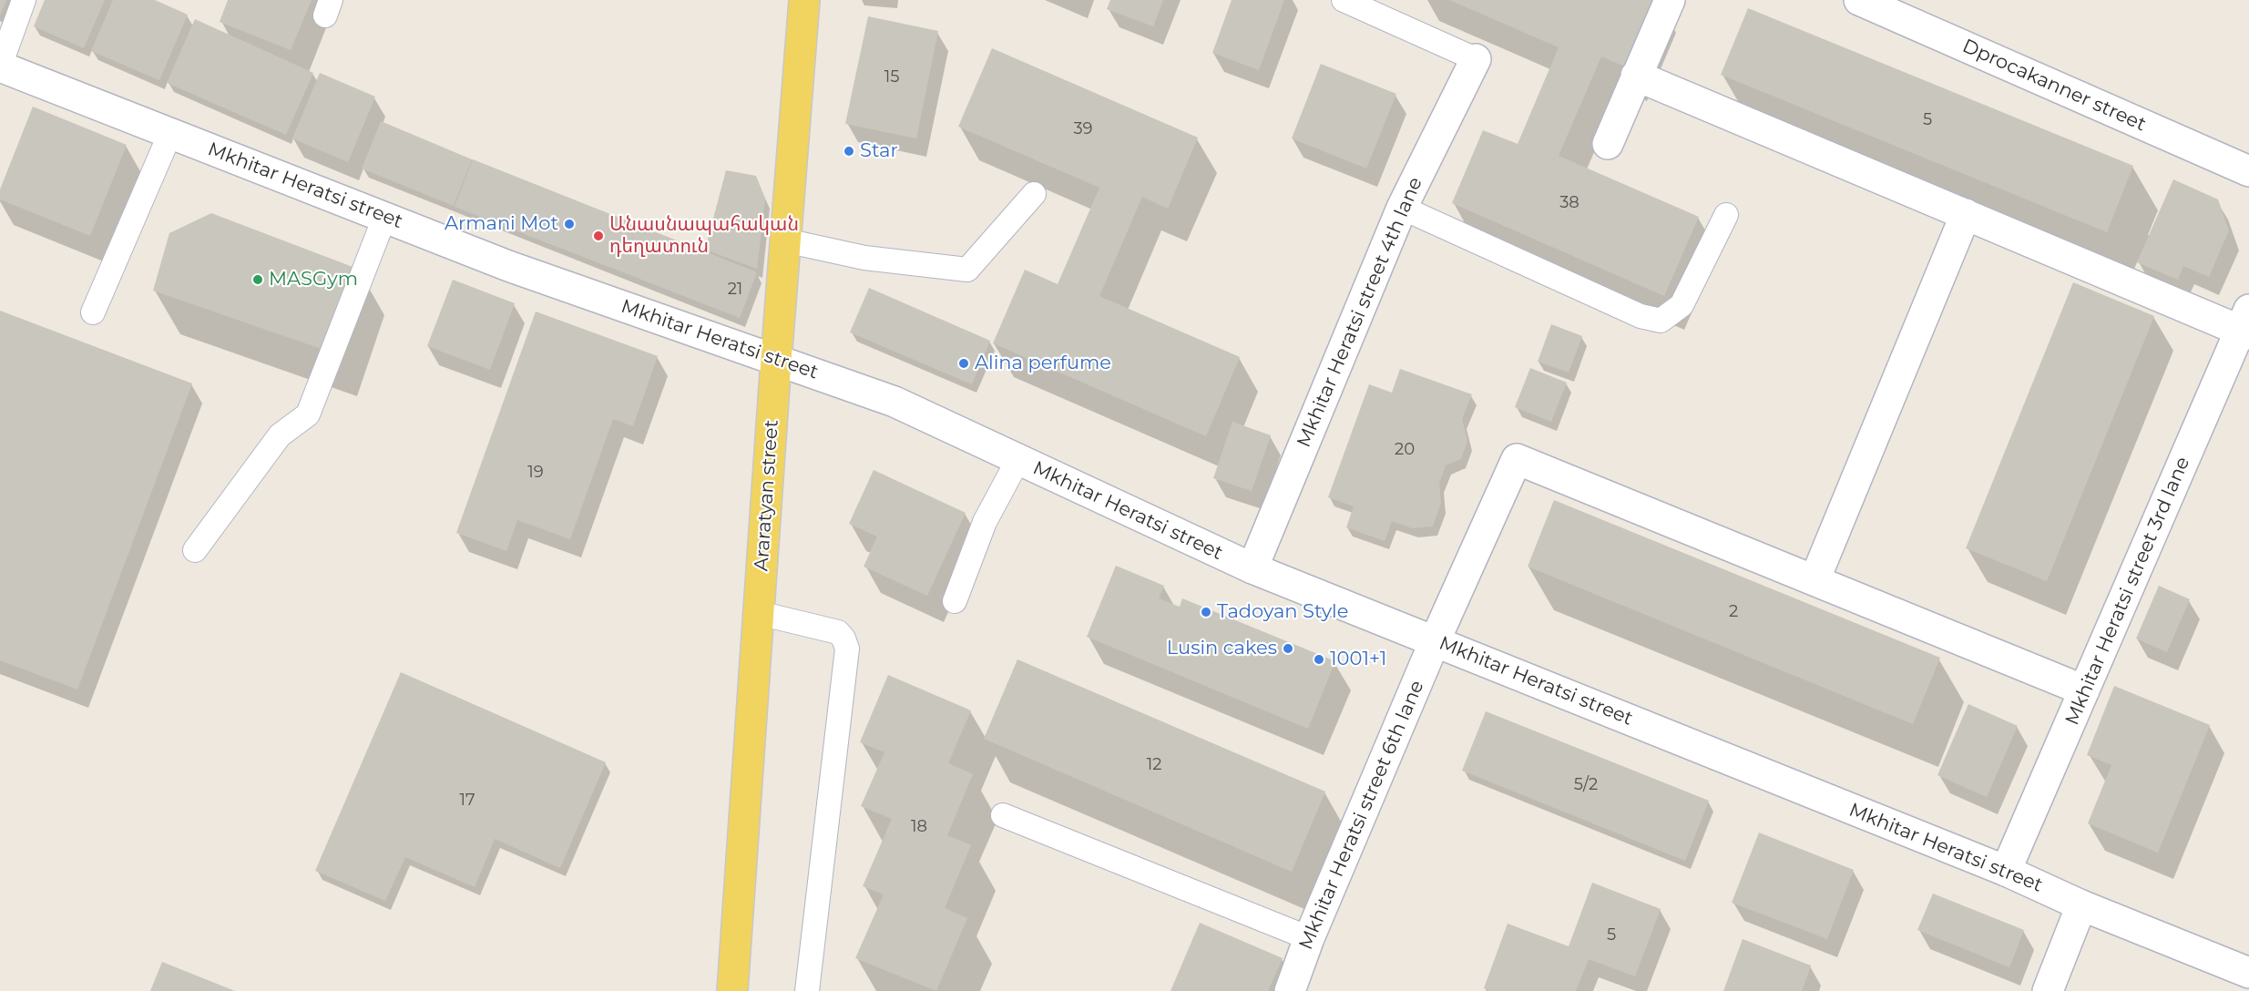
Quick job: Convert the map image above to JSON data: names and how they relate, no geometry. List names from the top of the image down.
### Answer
{
  "streets": {
    "main road": ["Araratyan street"],
    "street": [
      "Dprocakanner street",
      "Mkhitar Heratsi street",
      "Mkhitar Heratsi street 4th lane",
      "Mkhitar Heratsi street 3rd lane",
      "Mkhitar Heratsi street 6th lane"
    ]
  },
  "crossings": [
    ["Mkhitar Heratsi street", "Mkhitar Heratsi street 4th lane"],
    ["Mkhitar Heratsi street", "Araratyan street"],
    ["Mkhitar Heratsi street", "Mkhitar Heratsi street 3rd lane"],
    ["Mkhitar Heratsi street", "Mkhitar Heratsi street 6th lane"]
  ],
  "places": [
    "Star",
    "Armani Mot",
    "Անասնապահական դեղատուն",
    "MASGym",
    "Alina perfume",
    "Tadoyan Style",
    "Lusin cakes",
    "1001+1"
  ],
  "house_numbers": [
    "15",
    "5",
    "39",
    "38",
    "21",
    "20",
    "19",
    "2",
    "12",
    "5/2",
    "17",
    "18",
    "5"
  ]
}
